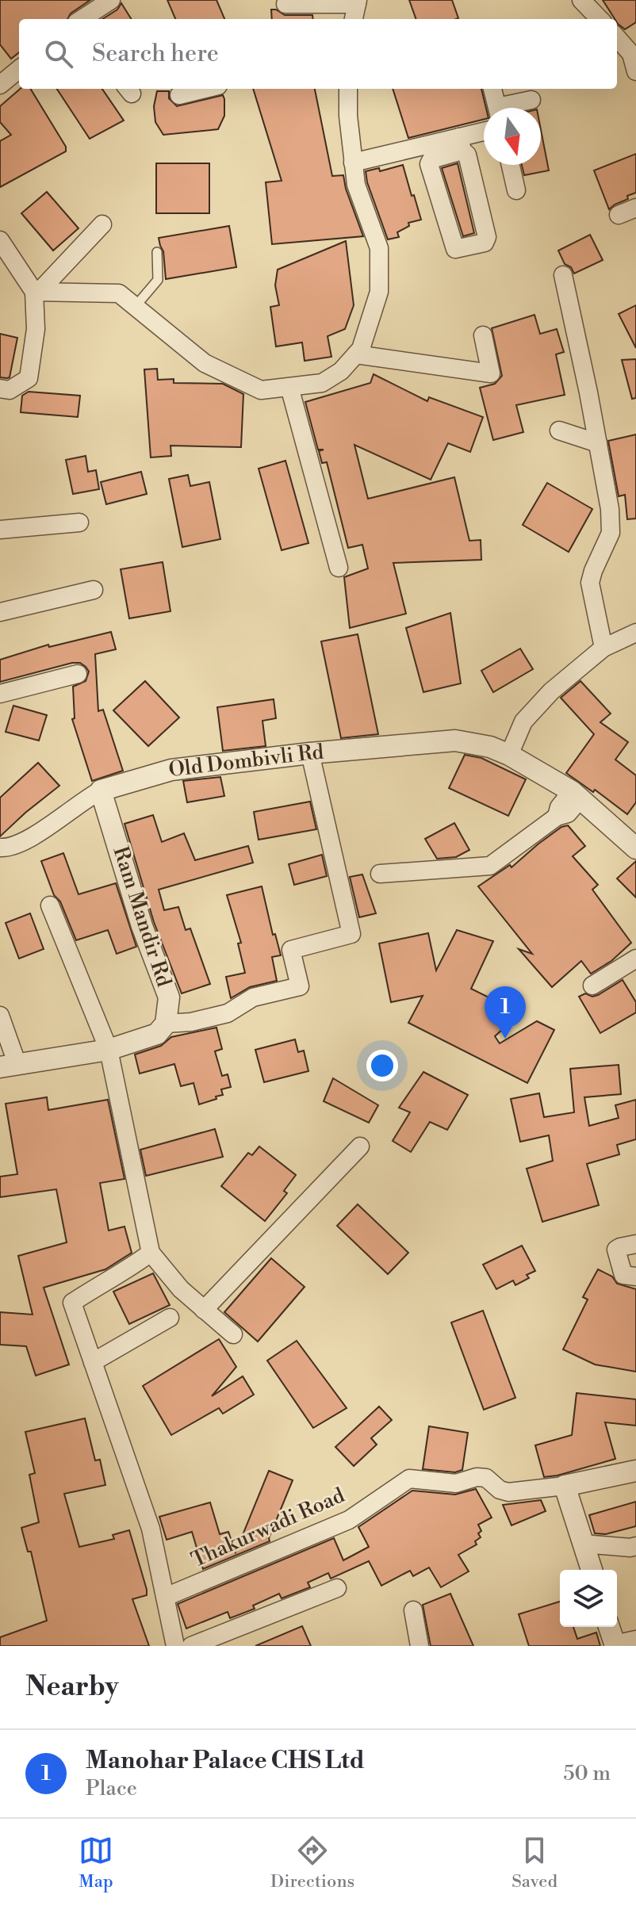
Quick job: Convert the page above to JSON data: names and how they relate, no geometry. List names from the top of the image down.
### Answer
{
  "streets": {
    "street": ["Old Dombivli Rd", "Ram Mandir Rd", "Thakurwadi Road"]
  },
  "crossings": [
    ["Old Dombivli Rd", "Ram Mandir Rd"]
  ],
  "north": "bottom",
  "page": {
    "search": "Search here",
    "pins": "1",
    "heading": "Nearby",
    "list": [
      {
        "mark": "1",
        "name": "Manohar Palace CHS Ltd",
        "note": "Place",
        "value": "50 m"
      }
    ],
    "nav": ["Map", "Directions", "Saved"]
  }
}
